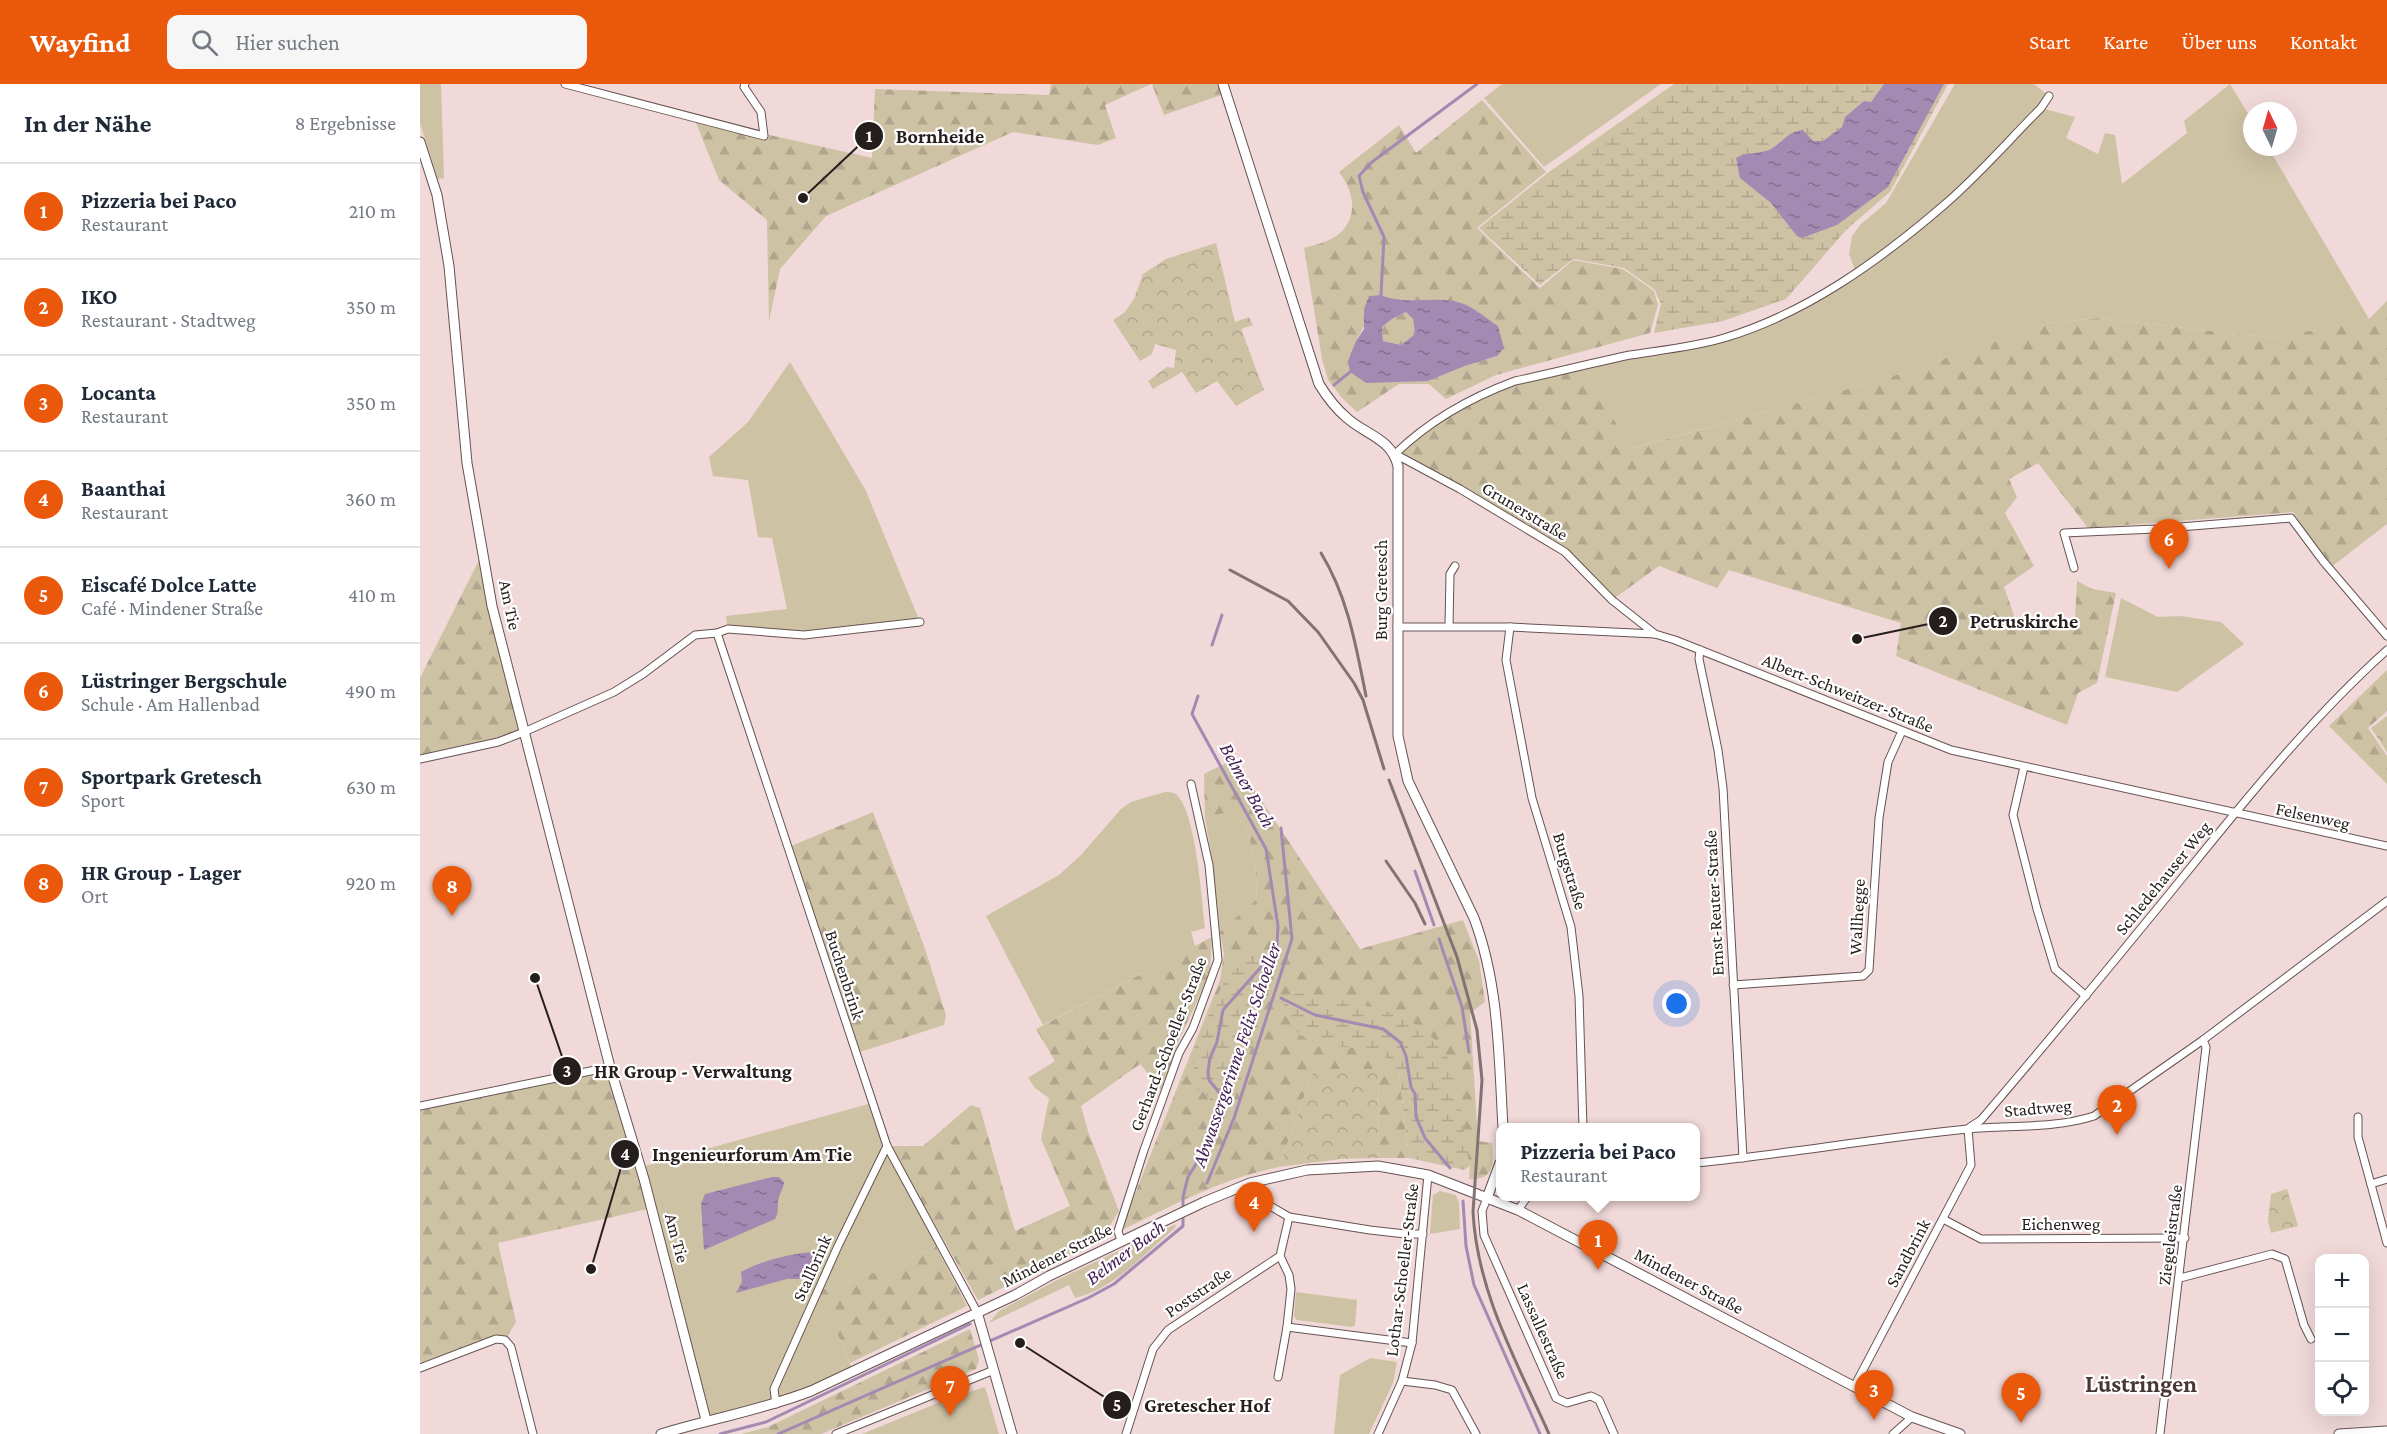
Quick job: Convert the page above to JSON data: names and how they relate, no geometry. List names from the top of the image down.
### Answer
{
  "streets": {
    "street": [
      "Grunerstraße",
      "Burg Gretesch",
      "Am Tie",
      "Albert-Schweitzer-Straße",
      "Felsenweg",
      "Burgstraße",
      "Schledehauser Weg",
      "Ernst-Reuter-Straße",
      "Wallhegge",
      "Buchenbrink",
      "Gerhard-Schoeller-Straße",
      "Stadtweg",
      "Eichenweg",
      "Ziegeleistraße",
      "Sandbrink",
      "Mindener Straße",
      "Stallbrink",
      "Lothar-Schoeller-Straße",
      "Poststraße",
      "Lassallestraße"
    ]
  },
  "crossings": [
    ["Grunerstraße", "Burg Gretesch"],
    ["Grunerstraße", "Albert-Schweitzer-Straße"],
    ["Burg Gretesch", "Albert-Schweitzer-Straße"],
    ["Am Tie", "Mindener Straße"],
    ["Albert-Schweitzer-Straße", "Felsenweg"],
    ["Albert-Schweitzer-Straße", "Burgstraße"],
    ["Albert-Schweitzer-Straße", "Schledehauser Weg"],
    ["Albert-Schweitzer-Straße", "Ernst-Reuter-Straße"],
    ["Albert-Schweitzer-Straße", "Wallhegge"],
    ["Felsenweg", "Schledehauser Weg"],
    ["Schledehauser Weg", "Stadtweg"],
    ["Schledehauser Weg", "Sandbrink"],
    ["Ernst-Reuter-Straße", "Wallhegge"],
    ["Ernst-Reuter-Straße", "Stadtweg"],
    ["Buchenbrink", "Mindener Straße"],
    ["Buchenbrink", "Stallbrink"],
    ["Gerhard-Schoeller-Straße", "Mindener Straße"],
    ["Stadtweg", "Ziegeleistraße"],
    ["Stadtweg", "Sandbrink"],
    ["Eichenweg", "Ziegeleistraße"],
    ["Eichenweg", "Sandbrink"],
    ["Sandbrink", "Mindener Straße"],
    ["Mindener Straße", "Stallbrink"],
    ["Mindener Straße", "Lothar-Schoeller-Straße"],
    ["Mindener Straße", "Lassallestraße"]
  ],
  "districts": ["Lüstringen"],
  "water": ["Belmer Bach", "Abwassergerinne Felix Schoeller"],
  "places": [
    "Bornheide",
    "Petruskirche",
    "HR Group - Verwaltung",
    "Ingenieurforum Am Tie",
    "Gretescher Hof"
  ],
  "north": "top",
  "page": {
    "header": "Wayfind",
    "search": "Hier suchen",
    "nav": [
      "Start",
      "Karte",
      "Über uns",
      "Kontakt"
    ],
    "heading": ["In der Nähe", "8 Ergebnisse"],
    "list": [
      {
        "mark": "1",
        "name": "Pizzeria bei Paco",
        "note": "Restaurant",
        "value": "210 m"
      },
      {
        "mark": "2",
        "name": "IKO",
        "note": "Restaurant · Stadtweg",
        "value": "350 m"
      },
      {
        "mark": "3",
        "name": "Locanta",
        "note": "Restaurant",
        "value": "350 m"
      },
      {
        "mark": "4",
        "name": "Baanthai",
        "note": "Restaurant",
        "value": "360 m"
      },
      {
        "mark": "5",
        "name": "Eiscafé Dolce Latte",
        "note": "Café · Mindener Straße",
        "value": "410 m"
      },
      {
        "mark": "6",
        "name": "Lüstringer Bergschule",
        "note": "Schule · Am Hallenbad",
        "value": "490 m"
      },
      {
        "mark": "7",
        "name": "Sportpark Gretesch",
        "note": "Sport",
        "value": "630 m"
      },
      {
        "mark": "8",
        "name": "HR Group - Lager",
        "note": "Ort",
        "value": "920 m"
      }
    ],
    "pins": [
      "6",
      "8",
      "2",
      "4",
      "1",
      "7",
      "3",
      "5"
    ],
    "popup": ["Pizzeria bei Paco", "Restaurant"],
    "map_buttons": ["+", "−"]
  }
}
